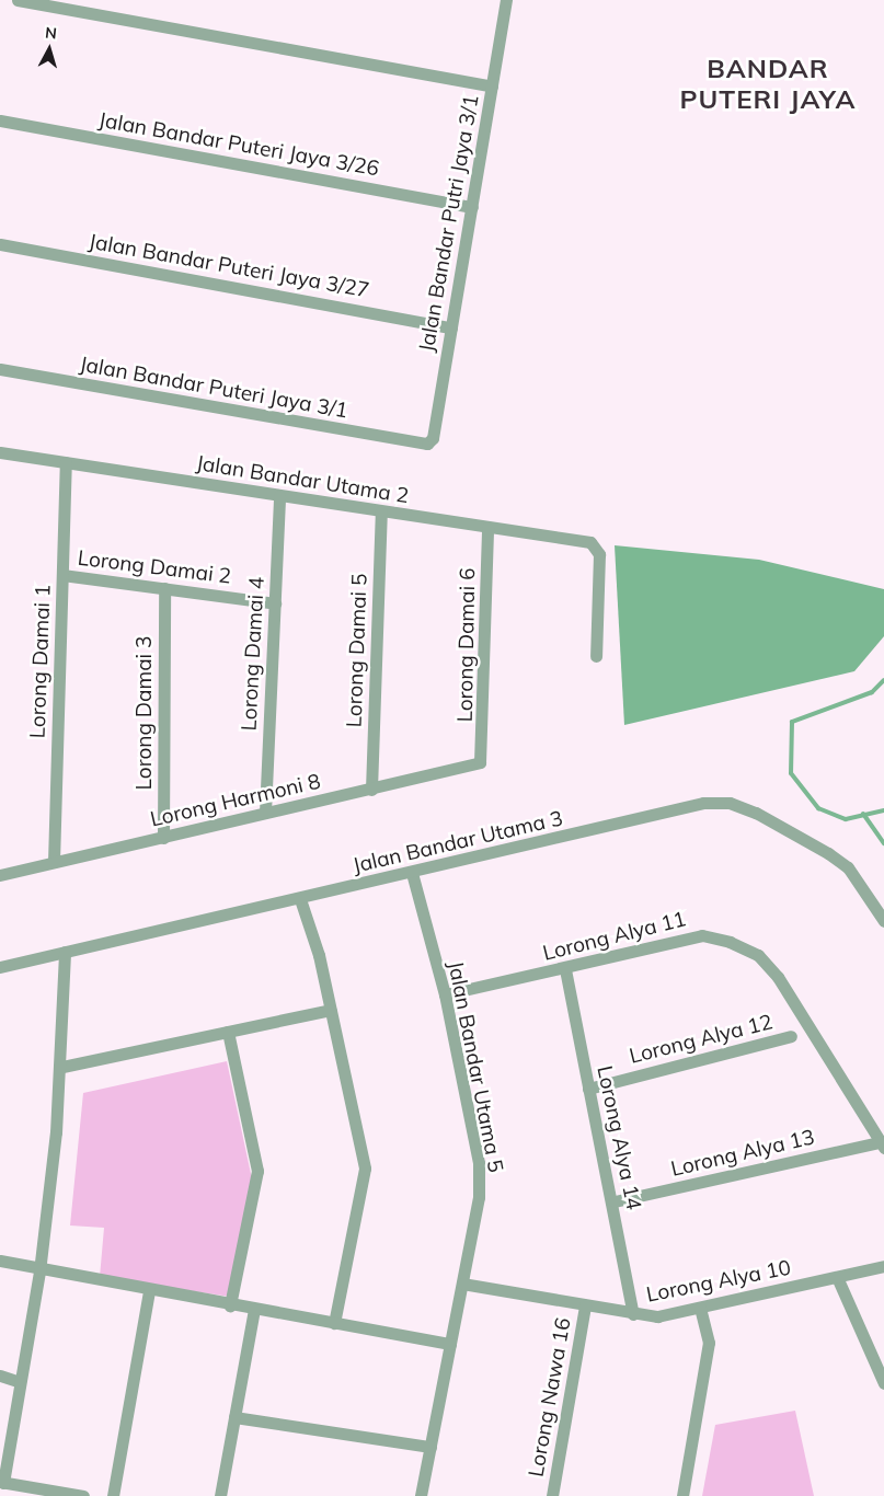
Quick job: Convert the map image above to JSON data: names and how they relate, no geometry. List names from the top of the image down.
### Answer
{
  "streets": {
    "street": [
      "Jalan Bandar Puteri Jaya 3/26",
      "Jalan Bandar Putri Jaya 3/1",
      "Jalan Bandar Puteri Jaya 3/27",
      "Jalan Bandar Puteri Jaya 3/1",
      "Jalan Bandar Utama 2",
      "Lorong Damai 2",
      "Lorong Damai 6",
      "Lorong Damai 5",
      "Lorong Damai 4",
      "Lorong Damai 1",
      "Lorong Damai 3",
      "Lorong Harmoni 8",
      "Jalan Bandar Utama 3",
      "Lorong Alya 11",
      "Lorong Alya 12",
      "Jalan Bandar Utama 5",
      "Lorong Alya 14",
      "Lorong Alya 13",
      "Lorong Alya 10",
      "Lorong Nawa 16"
    ]
  },
  "crossings": [
    ["Jalan Bandar Puteri Jaya 3/26", "Jalan Bandar Putri Jaya 3/1"],
    ["Jalan Bandar Putri Jaya 3/1", "Jalan Bandar Puteri Jaya 3/27"],
    ["Jalan Bandar Putri Jaya 3/1", "Jalan Bandar Puteri Jaya 3/1"],
    ["Jalan Bandar Utama 2", "Lorong Damai 6"],
    ["Jalan Bandar Utama 2", "Lorong Damai 5"],
    ["Jalan Bandar Utama 2", "Lorong Damai 4"],
    ["Jalan Bandar Utama 2", "Lorong Damai 1"],
    ["Lorong Damai 2", "Lorong Damai 4"],
    ["Lorong Damai 2", "Lorong Damai 1"],
    ["Lorong Damai 2", "Lorong Damai 3"],
    ["Lorong Damai 6", "Lorong Harmoni 8"],
    ["Lorong Damai 5", "Lorong Harmoni 8"],
    ["Lorong Damai 4", "Lorong Harmoni 8"],
    ["Lorong Damai 1", "Lorong Harmoni 8"],
    ["Lorong Damai 3", "Lorong Harmoni 8"],
    ["Jalan Bandar Utama 3", "Jalan Bandar Utama 5"],
    ["Lorong Alya 11", "Jalan Bandar Utama 5"],
    ["Lorong Alya 11", "Lorong Alya 14"],
    ["Lorong Alya 11", "Lorong Alya 13"],
    ["Lorong Alya 12", "Lorong Alya 14"],
    ["Jalan Bandar Utama 5", "Lorong Alya 10"],
    ["Lorong Alya 14", "Lorong Alya 13"],
    ["Lorong Alya 14", "Lorong Alya 10"],
    ["Lorong Alya 10", "Lorong Nawa 16"]
  ],
  "districts": ["BANDAR PUTERI JAYA"],
  "north": "top"
}
